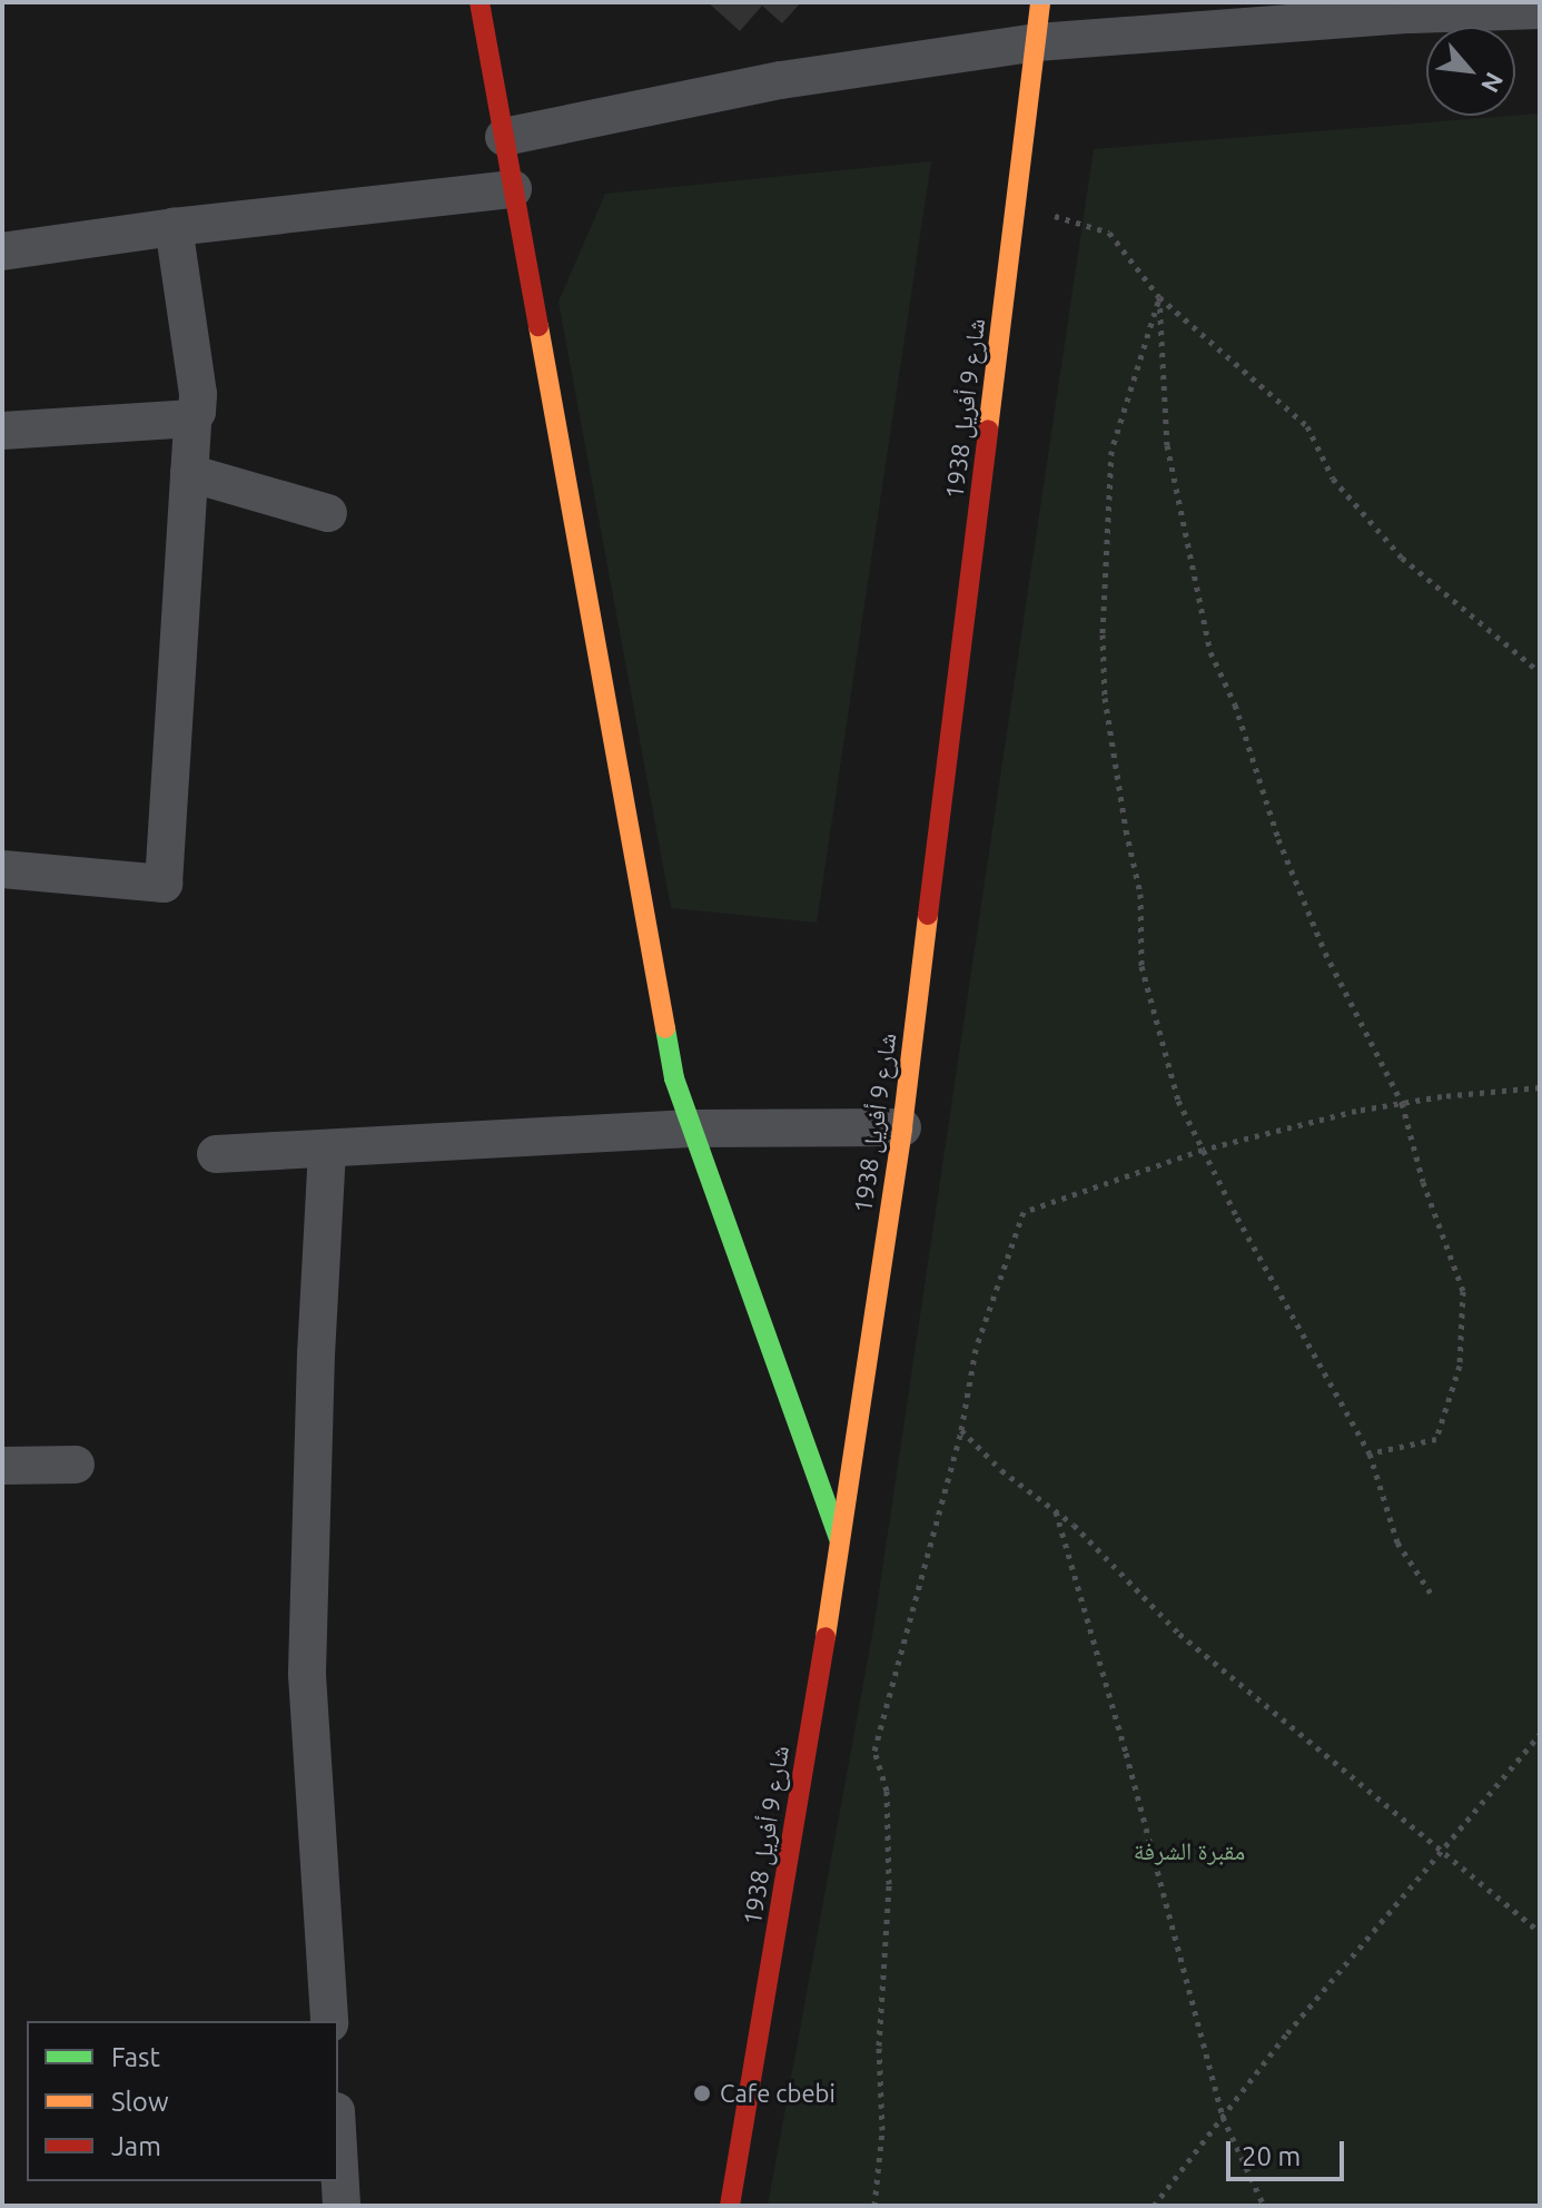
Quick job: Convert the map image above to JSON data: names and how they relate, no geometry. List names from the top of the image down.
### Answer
{
  "streets": {
    "street": ["شارع 9 أفريل 1938"]
  },
  "parks": ["مقبرة الشرفة"],
  "places": ["Cafe cbebi"],
  "legend": ["Fast", "Slow", "Jam"],
  "scale_bar": "20 m",
  "north": "bottom right"
}
